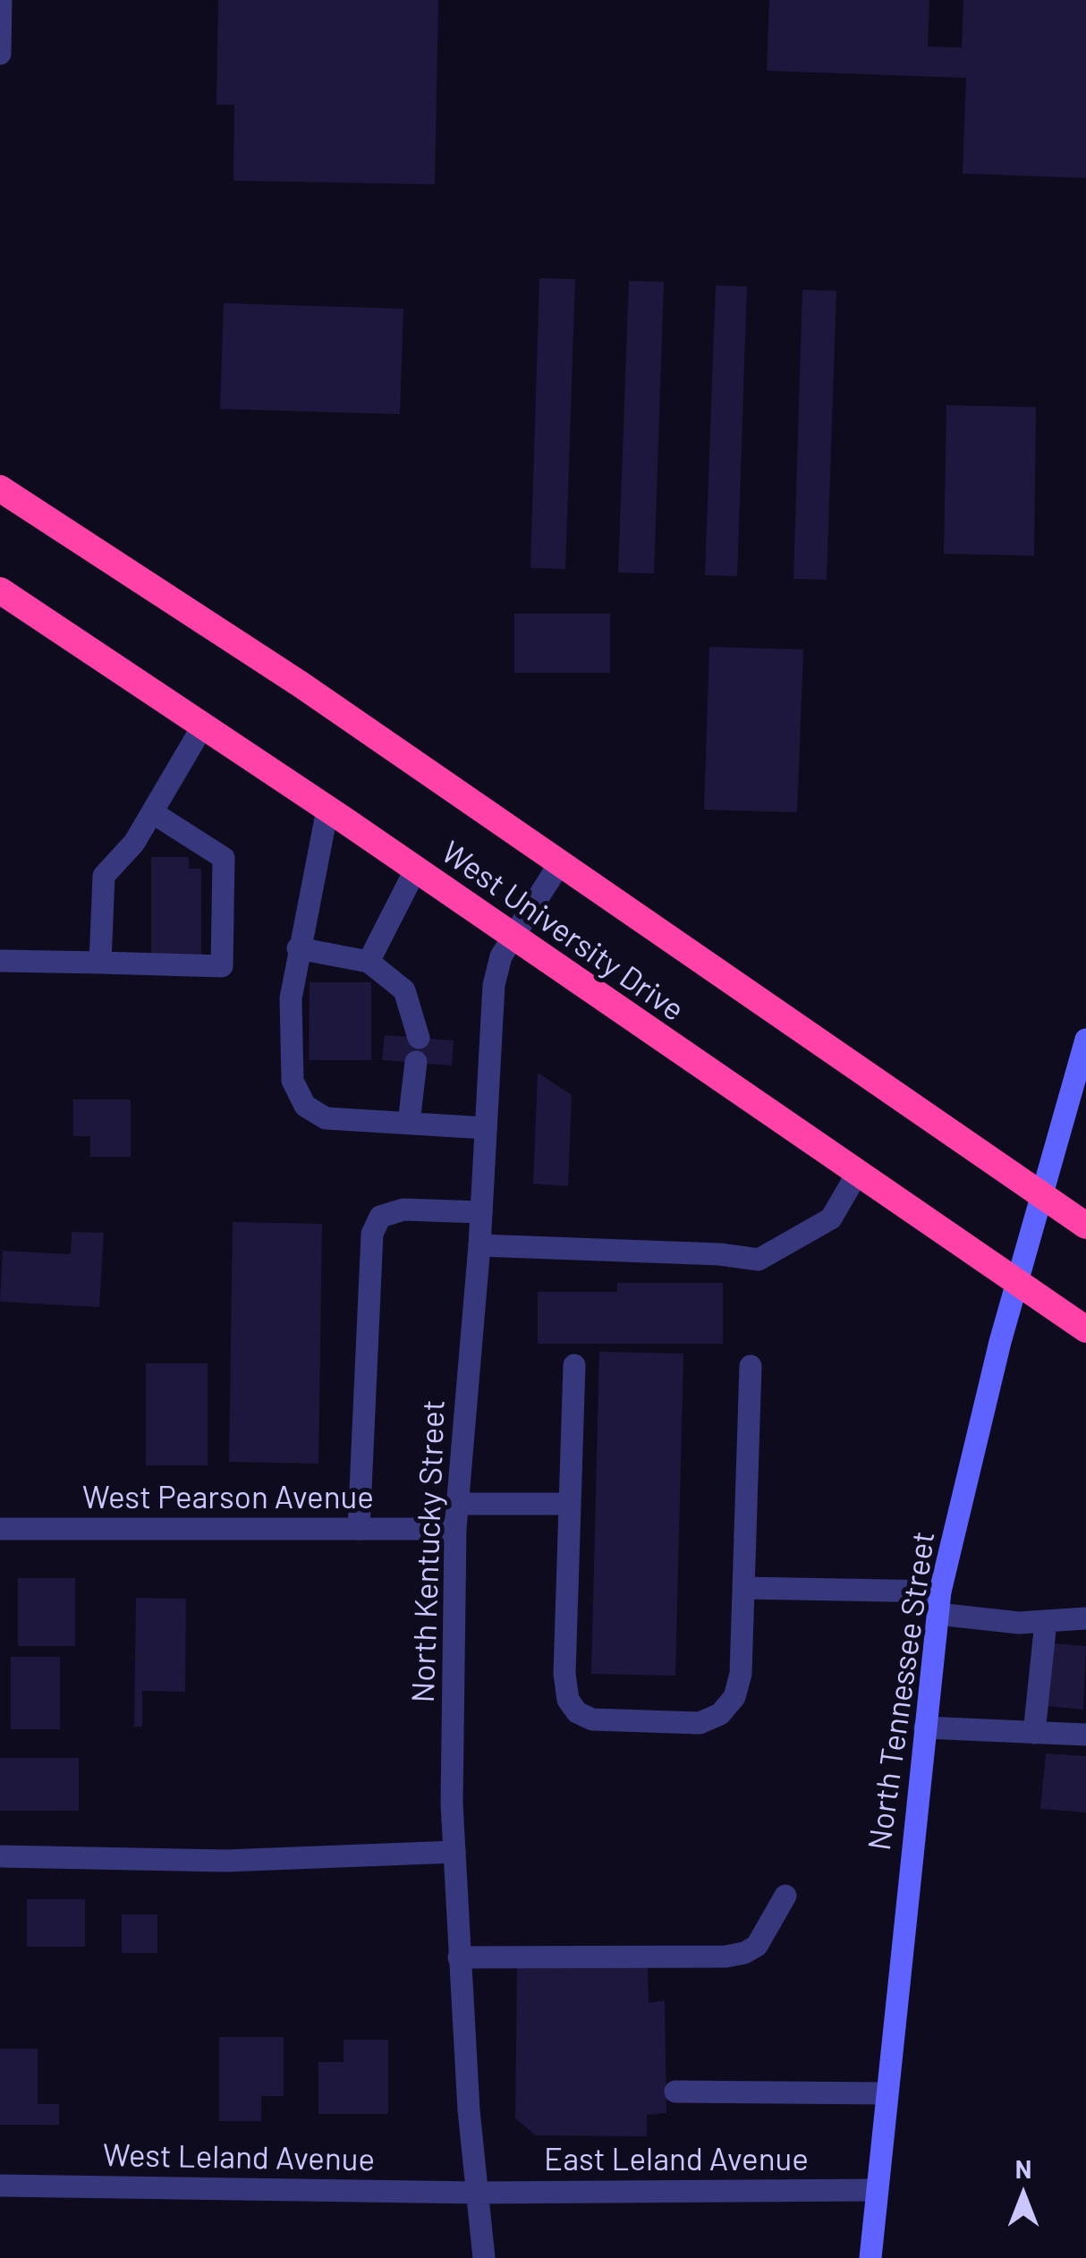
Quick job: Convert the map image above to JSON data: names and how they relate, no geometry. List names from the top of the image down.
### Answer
{
  "streets": {
    "highway": ["West University Drive"],
    "street": [
      "West Pearson Avenue",
      "North Kentucky Street",
      "North Tennessee Street",
      "West Leland Avenue",
      "East Leland Avenue"
    ]
  },
  "crossings": [
    ["West University Drive", "North Kentucky Street"],
    ["West University Drive", "North Tennessee Street"],
    ["West Pearson Avenue", "North Kentucky Street"],
    ["North Kentucky Street", "West Leland Avenue"],
    ["North Kentucky Street", "East Leland Avenue"],
    ["North Tennessee Street", "East Leland Avenue"],
    ["West Leland Avenue", "East Leland Avenue"]
  ],
  "north": "top"
}
